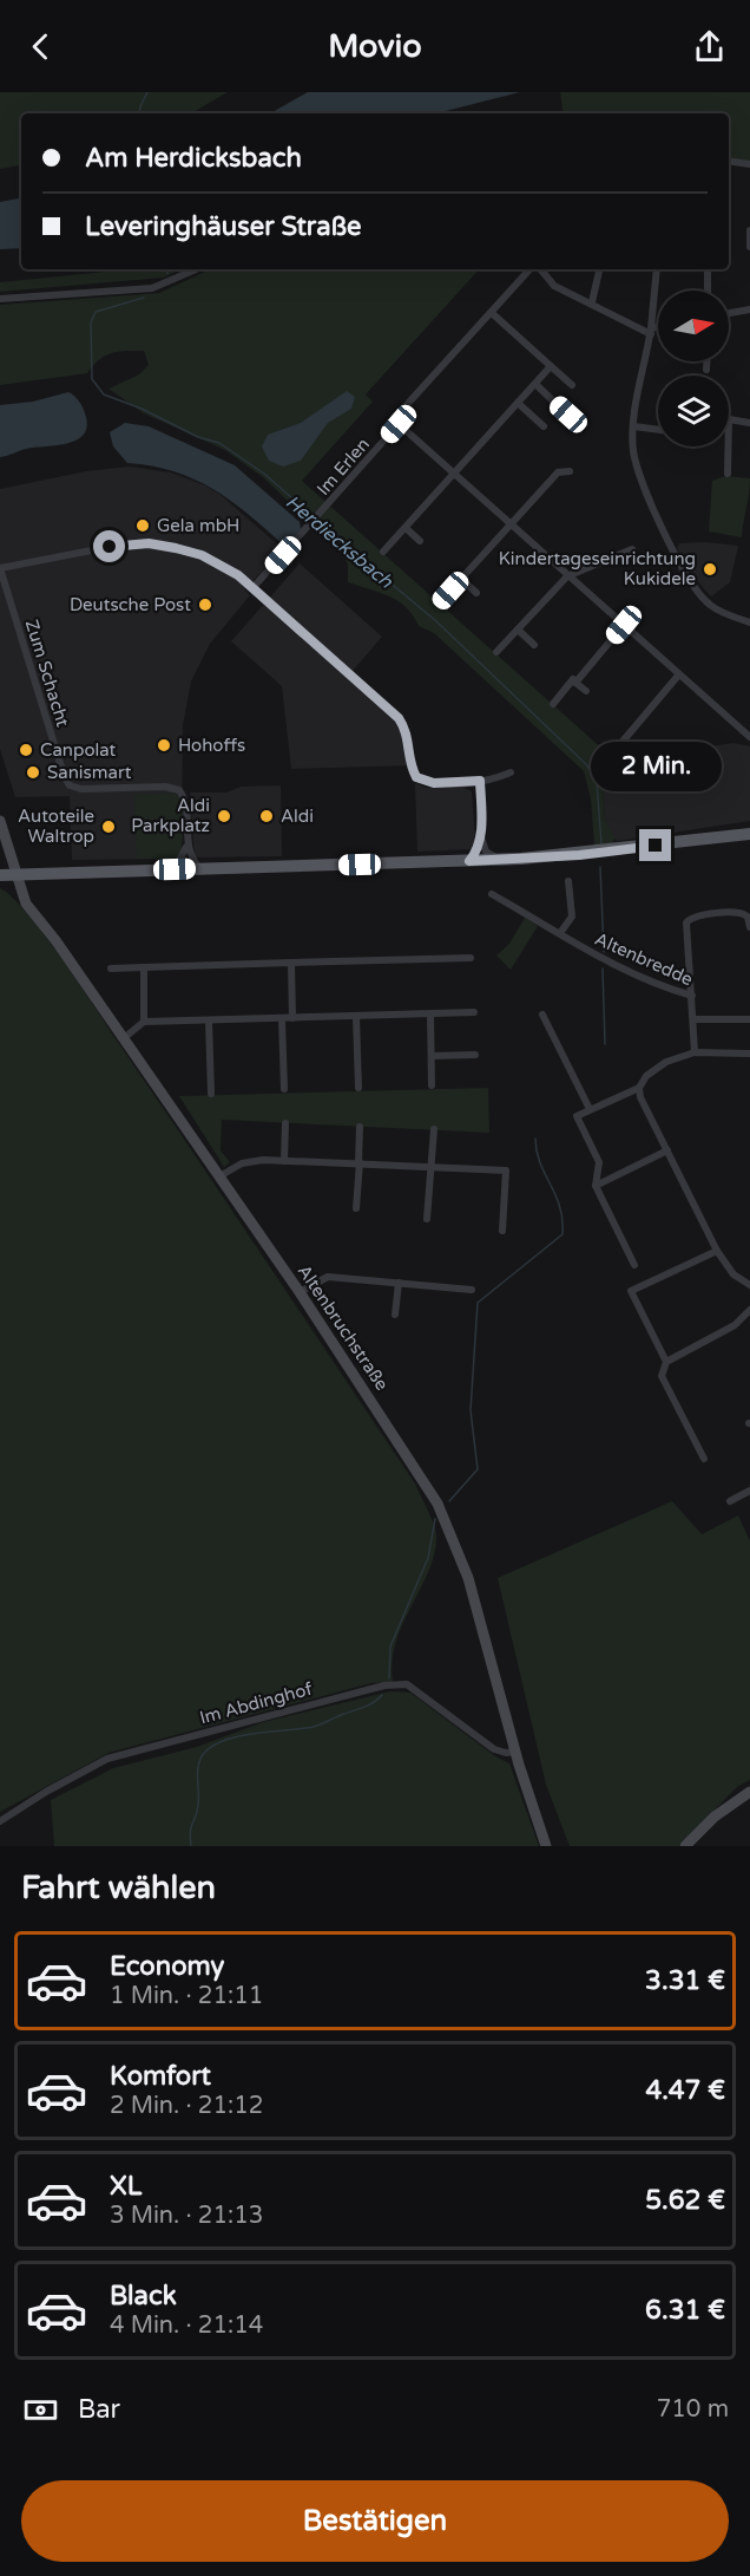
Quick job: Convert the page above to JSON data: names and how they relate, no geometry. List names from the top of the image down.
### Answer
{
  "streets": {
    "street": [
      "Im Erlen",
      "Zum Schacht",
      "Altenbredde",
      "Altenbruchstraße",
      "Im Abdinghof"
    ]
  },
  "crossings": [
    ["Altenbruchstraße", "Im Abdinghof"]
  ],
  "water": ["Herdiecksbach"],
  "places": [
    "Gela mbH",
    "Kindertageseinrichtung Kukidele",
    "Deutsche Post",
    "Hohoffs",
    "Canpolat",
    "Sanismart",
    "Aldi Parkplatz",
    "Aldi",
    "Autoteile Waltrop"
  ],
  "north": "right",
  "page": {
    "header": "Movio",
    "banner": ["Am Herdicksbach", "Leveringhäuser Straße"],
    "bubble": "2 Min.",
    "heading": "Fahrt wählen",
    "list": [
      {
        "name": "Economy",
        "note": "1 Min. · 21:11",
        "value": "3.31 €"
      },
      {
        "name": "Komfort",
        "note": "2 Min. · 21:12",
        "value": "4.47 €"
      },
      {
        "name": "XL",
        "note": "3 Min. · 21:13",
        "value": "5.62 €"
      },
      {
        "name": "Black",
        "note": "4 Min. · 21:14",
        "value": "6.31 €"
      }
    ],
    "pay": ["Bar", "710 m"],
    "buttons": "Bestätigen"
  }
}
